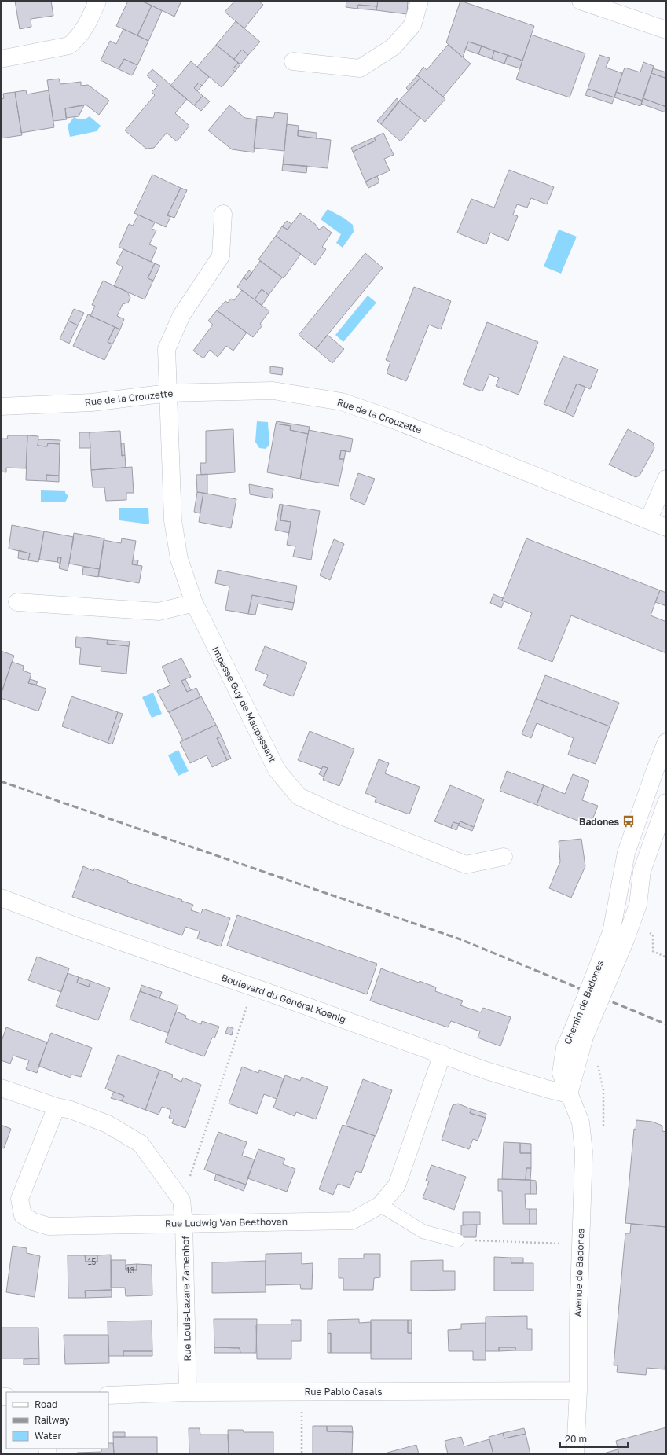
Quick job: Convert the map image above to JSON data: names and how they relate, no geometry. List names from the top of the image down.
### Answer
{
  "streets": {
    "street": [
      "Rue de la Crouzette",
      "Impasse Guy de Maupassant",
      "Boulevard du Général Koenig",
      "Chemin de Badones",
      "Rue Ludwig Van Beethoven",
      "Avenue de Badones",
      "Rue Louis-Lazare Zamenhof",
      "Rue Pablo Casals"
    ]
  },
  "crossings": [
    ["Rue de la Crouzette", "Impasse Guy de Maupassant"],
    ["Boulevard du Général Koenig", "Chemin de Badones"],
    ["Boulevard du Général Koenig", "Rue Ludwig Van Beethoven"],
    ["Boulevard du Général Koenig", "Avenue de Badones"],
    ["Chemin de Badones", "Avenue de Badones"],
    ["Rue Ludwig Van Beethoven", "Rue Louis-Lazare Zamenhof"],
    ["Avenue de Badones", "Rue Pablo Casals"],
    ["Rue Louis-Lazare Zamenhof", "Rue Pablo Casals"]
  ],
  "places": {
    "bus stop": ["Badones"]
  },
  "house_numbers": ["15", "13"],
  "legend": ["Road", "Railway", "Water"],
  "scale_bar": "20 m"
}
